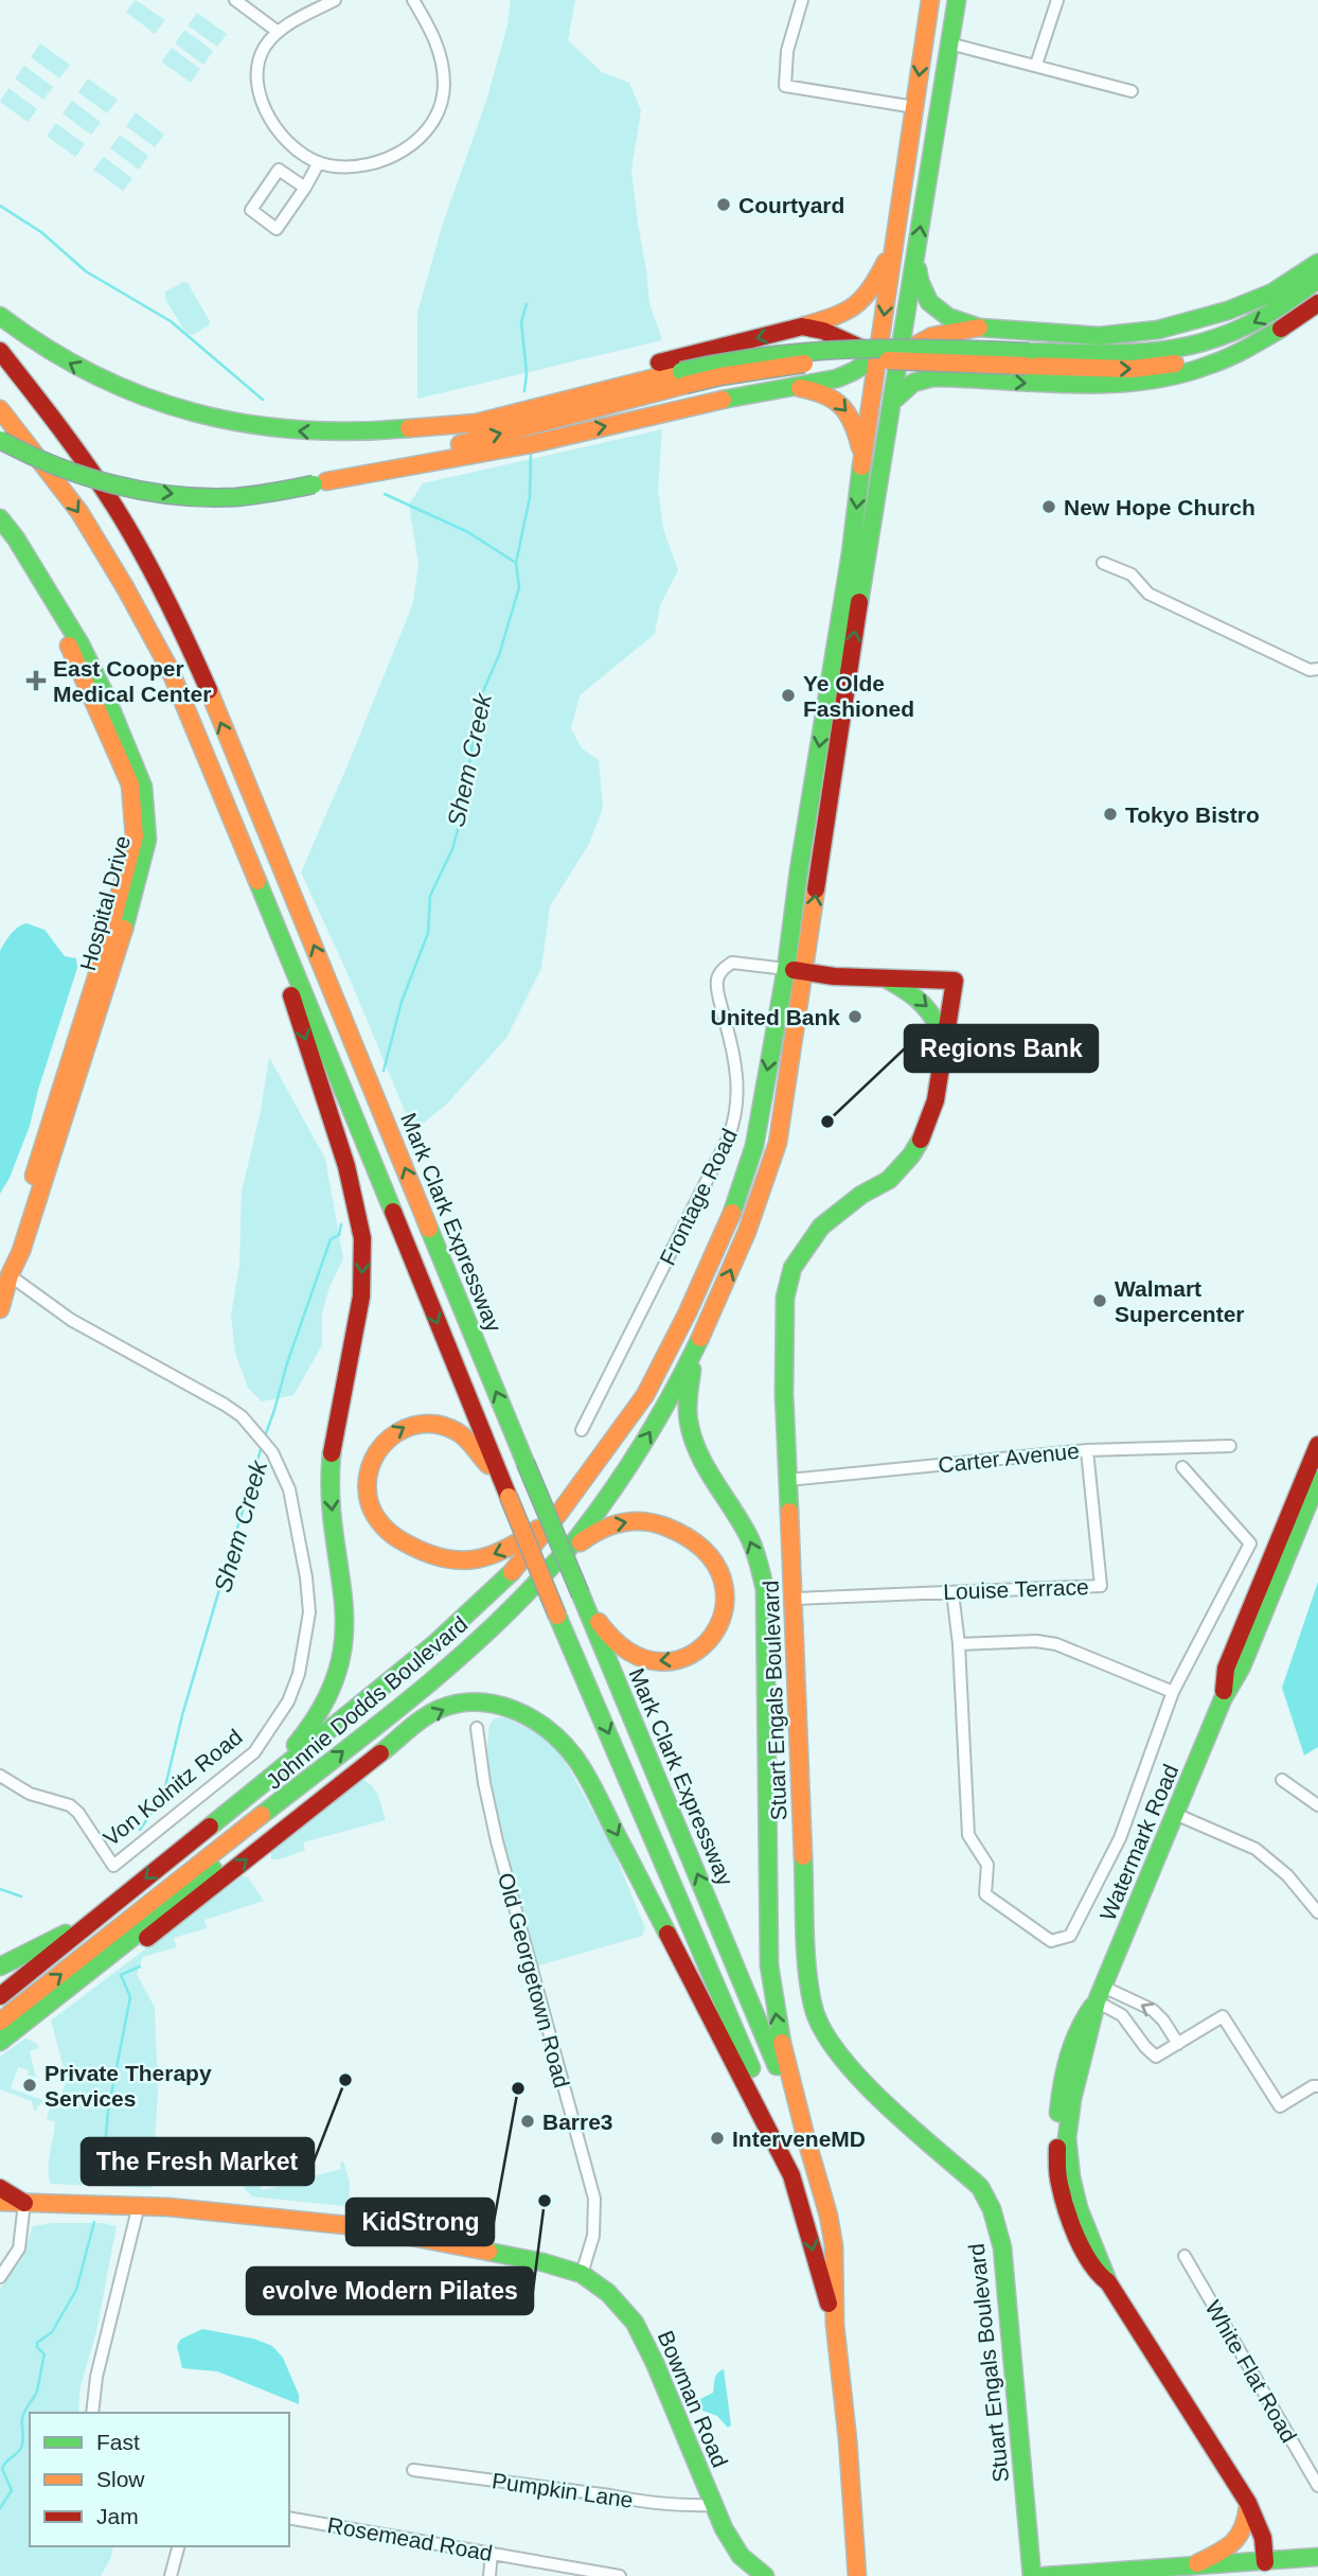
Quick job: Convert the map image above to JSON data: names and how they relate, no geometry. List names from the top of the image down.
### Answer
{
  "streets": {
    "main road": [
      "Hospital Drive",
      "Mark Clark Expressway",
      "Stuart Engals Boulevard",
      "Johnnie Dodds Boulevard",
      "Watermark Road",
      "Bowman Road"
    ],
    "street": [
      "Frontage Road",
      "Carter Avenue",
      "Louise Terrace",
      "Von Kolnitz Road",
      "Old Georgetown Road",
      "White Flat Road",
      "Pumpkin Lane",
      "Rosemead Road"
    ]
  },
  "crossings": [
    ["Hospital Drive", "Von Kolnitz Road"],
    ["Frontage Road", "Stuart Engals Boulevard"],
    ["Frontage Road", "Johnnie Dodds Boulevard"],
    ["Carter Avenue", "Louise Terrace"],
    ["Carter Avenue", "Stuart Engals Boulevard"],
    ["Louise Terrace", "Stuart Engals Boulevard"],
    ["Stuart Engals Boulevard", "Johnnie Dodds Boulevard"],
    ["Old Georgetown Road", "Bowman Road"],
    ["Bowman Road", "Pumpkin Lane"]
  ],
  "water": ["Shem Creek"],
  "places": {
    "other": [
      "Courtyard",
      "New Hope Church",
      "Ye Olde Fashioned",
      "Tokyo Bistro",
      "United Bank",
      "Regions Bank",
      "Walmart Supercenter",
      "The Fresh Market",
      "Private Therapy Services",
      "KidStrong",
      "Barre3",
      "InterveneMD",
      "evolve Modern Pilates"
    ],
    "health": ["East Cooper Medical Center"]
  },
  "legend": ["Fast", "Slow", "Jam"]
}
